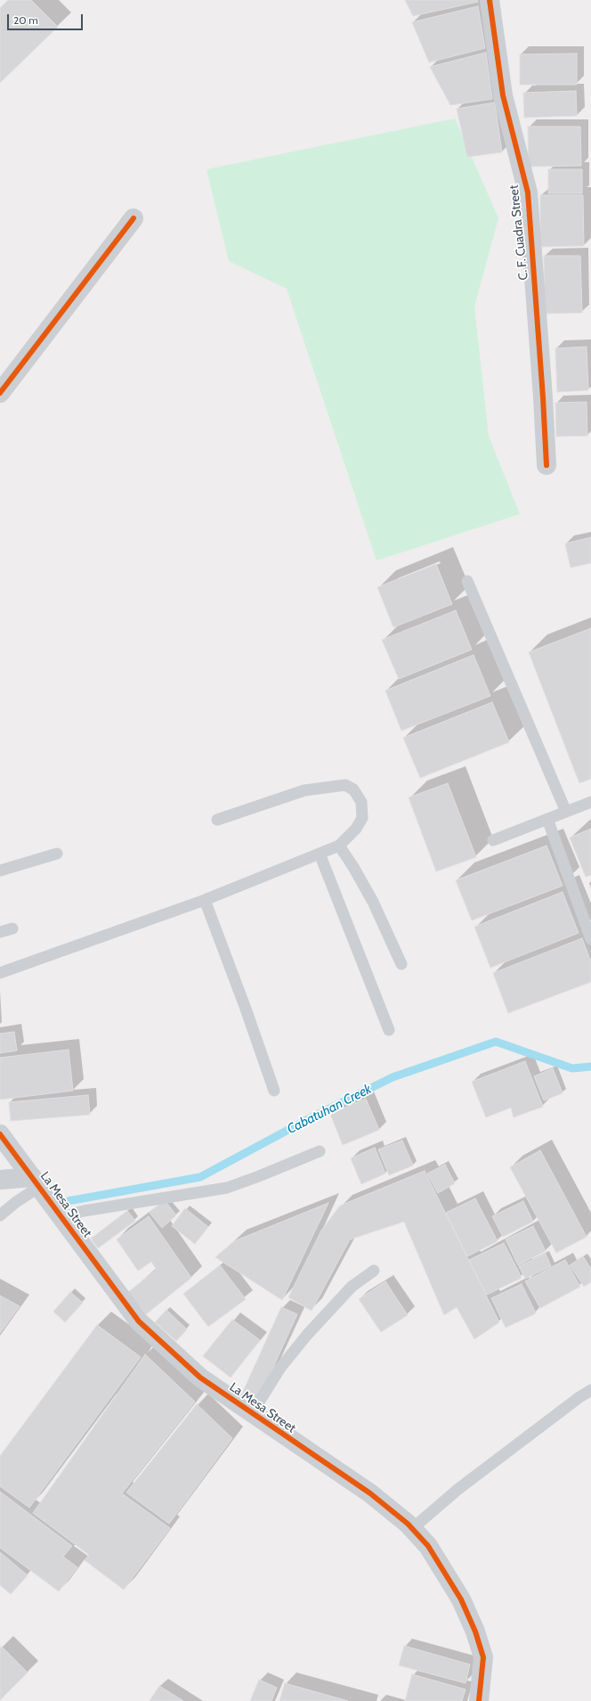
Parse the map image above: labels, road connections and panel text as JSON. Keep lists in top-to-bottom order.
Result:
{
  "streets": {
    "street": ["C. F. Cuadra Street", "La Mesa Street"]
  },
  "water": ["Cabatuhan Creek"],
  "scale_bar": "20 m"
}
